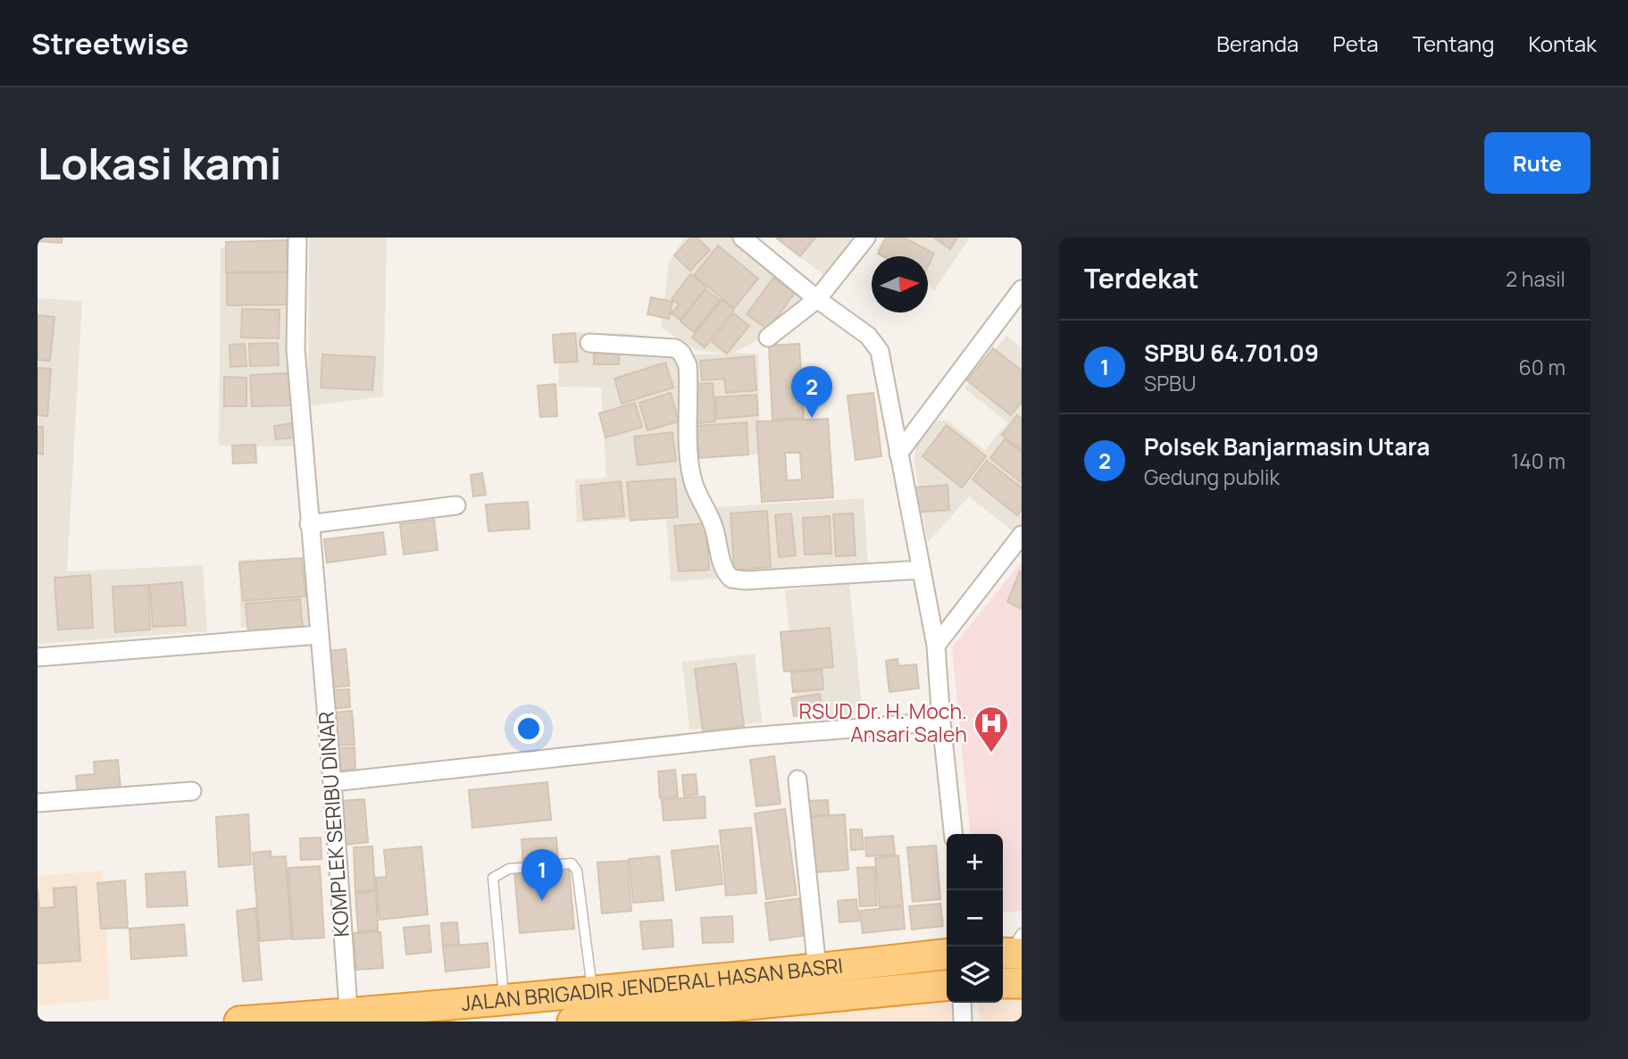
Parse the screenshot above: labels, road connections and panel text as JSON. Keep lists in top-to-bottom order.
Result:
{
  "streets": {
    "highway": ["JALAN BRIGADIR JENDERAL HASAN BASRI"],
    "street": ["KOMPLEK SERIBU DINAR"]
  },
  "crossings": [
    ["KOMPLEK SERIBU DINAR", "JALAN BRIGADIR JENDERAL HASAN BASRI"]
  ],
  "places": {
    "hospital": ["RSUD Dr. H. Moch. Ansari Saleh"]
  },
  "north": "right",
  "page": {
    "header": "Streetwise",
    "nav": [
      "Beranda",
      "Peta",
      "Tentang",
      "Kontak"
    ],
    "buttons": "Rute",
    "title": "Lokasi kami",
    "heading": ["Terdekat", "2 hasil"],
    "list": [
      {
        "mark": "1",
        "name": "SPBU 64.701.09",
        "note": "SPBU",
        "value": "60 m"
      },
      {
        "mark": "2",
        "name": "Polsek Banjarmasin Utara",
        "note": "Gedung publik",
        "value": "140 m"
      }
    ],
    "pins": ["2", "1"],
    "map_buttons": ["+", "−"]
  }
}
